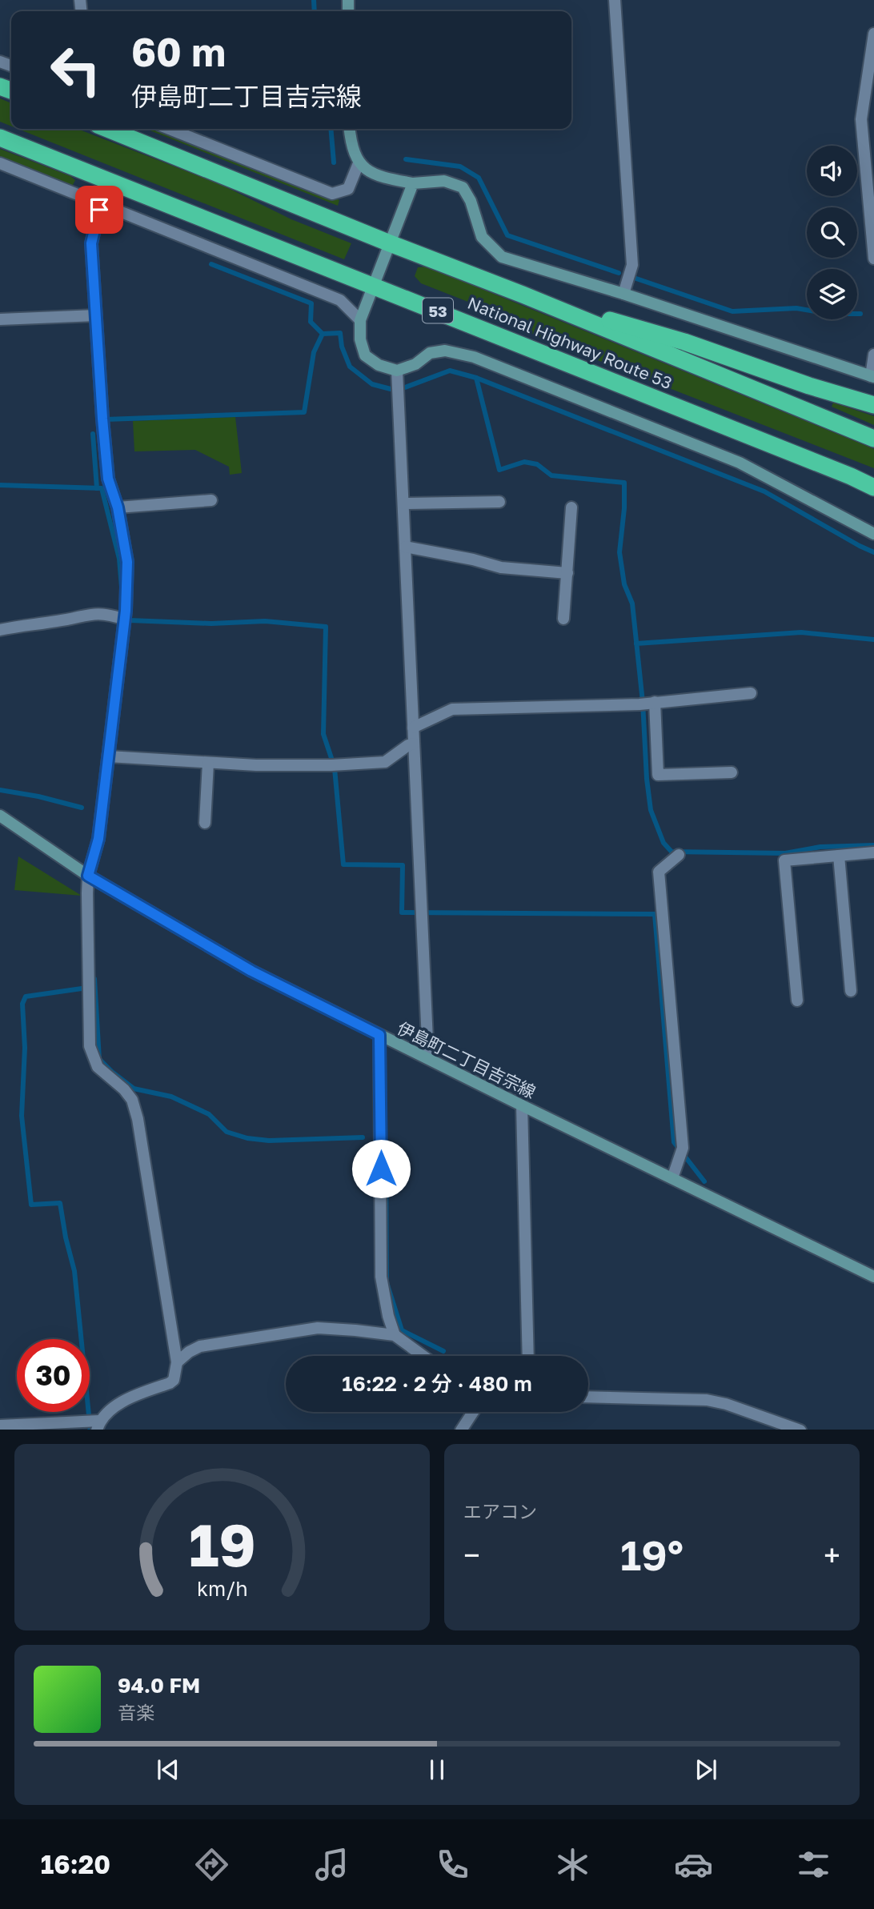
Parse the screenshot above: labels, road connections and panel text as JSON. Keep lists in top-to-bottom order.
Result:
{
  "streets": {
    "highway": ["53", "National Highway Route 53"],
    "street": ["伊島町二丁目吉宗線"]
  },
  "page": {
    "turn": ["60 m", "伊島町二丁目吉宗線"],
    "limit": "30",
    "trip": "16:22 · 2 分 · 480 m",
    "tile": "エアコン",
    "heat": ["−", "19°", "+"],
    "song": ["94.0 FM", "音楽"],
    "tabs": "16:20",
    "gauge": ["19", "km/h"]
  }
}
